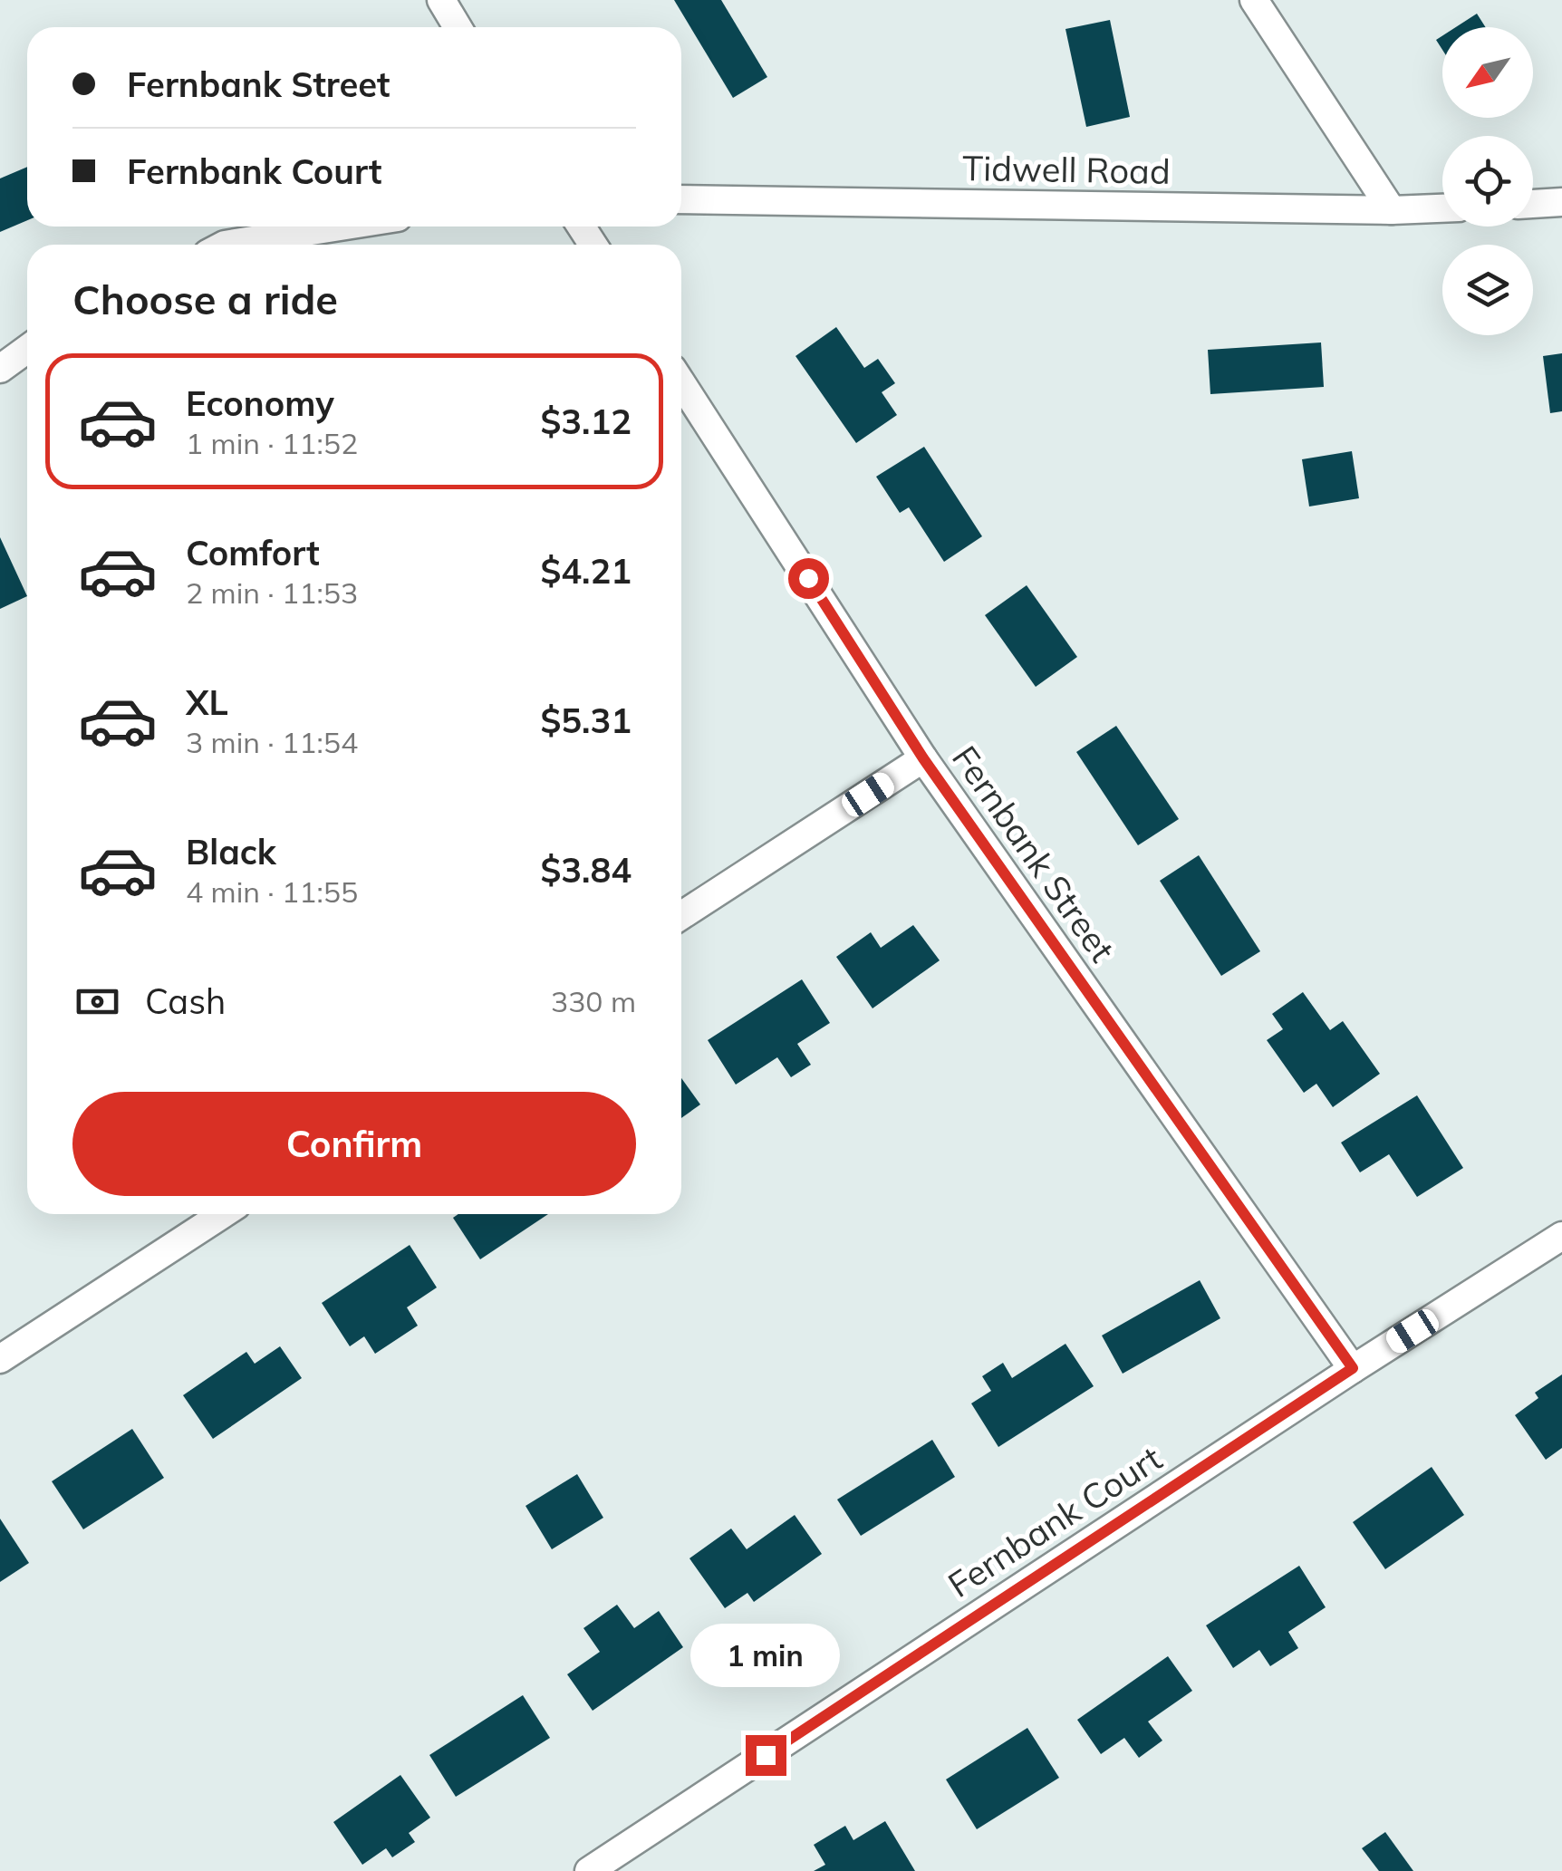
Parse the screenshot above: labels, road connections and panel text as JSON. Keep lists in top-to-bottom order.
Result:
{
  "streets": {
    "street": ["Tidwell Road", "Fernbank Street", "Fernbank Court"]
  },
  "crossings": [
    ["Fernbank Street", "Fernbank Court"]
  ],
  "north": "bottom left",
  "page": {
    "banner": ["Fernbank Street", "Fernbank Court"],
    "heading": "Choose a ride",
    "list": [
      {
        "name": "Economy",
        "note": "1 min · 11:52",
        "value": "$3.12"
      },
      {
        "name": "Comfort",
        "note": "2 min · 11:53",
        "value": "$4.21"
      },
      {
        "name": "XL",
        "note": "3 min · 11:54",
        "value": "$5.31"
      },
      {
        "name": "Black",
        "note": "4 min · 11:55",
        "value": "$3.84"
      }
    ],
    "pay": ["Cash", "330 m"],
    "buttons": "Confirm",
    "bubble": "1 min"
  }
}
